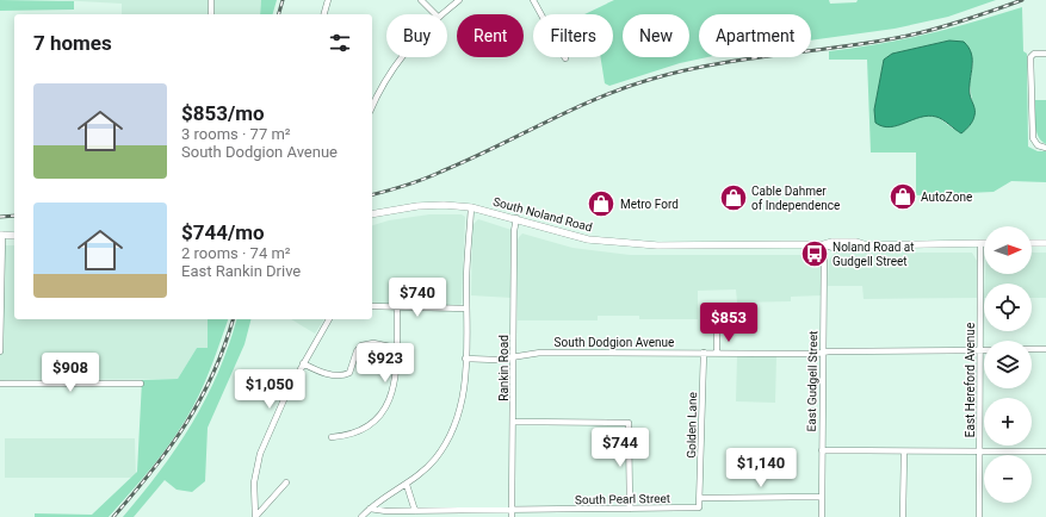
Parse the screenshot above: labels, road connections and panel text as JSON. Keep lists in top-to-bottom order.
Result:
{
  "streets": {
    "main road": ["South Noland Road"],
    "street": [
      "South Dodgion Avenue",
      "Rankin Road",
      "East Hereford Avenue",
      "East Gudgell Street",
      "Golden Lane",
      "South Pearl Street"
    ]
  },
  "crossings": [
    ["South Noland Road", "Rankin Road"],
    ["South Noland Road", "East Hereford Avenue"],
    ["South Noland Road", "East Gudgell Street"],
    ["South Dodgion Avenue", "Rankin Road"],
    ["South Dodgion Avenue", "East Hereford Avenue"],
    ["South Dodgion Avenue", "East Gudgell Street"],
    ["South Dodgion Avenue", "Golden Lane"],
    ["Rankin Road", "South Pearl Street"],
    ["Golden Lane", "South Pearl Street"]
  ],
  "places": {
    "shop": ["AutoZone", "Cable Dahmer of Independence", "Metro Ford"],
    "bus stop": ["Noland Road at Gudgell Street"]
  },
  "north": "right",
  "page": {
    "chip": [
      "Buy",
      "Rent",
      "Filters",
      "New",
      "Apartment"
    ],
    "heading": "7 homes",
    "list": [
      {
        "name": "$853/mo",
        "note": "3 rooms · 77 m² · South Dodgion Avenue"
      },
      {
        "name": "$744/mo",
        "note": "2 rooms · 74 m² · East Rankin Drive"
      }
    ],
    "map_buttons": ["+", "−"],
    "price": [
      "$740",
      "$853",
      "$923",
      "$908",
      "$1,050",
      "$744",
      "$1,140"
    ]
  }
}
